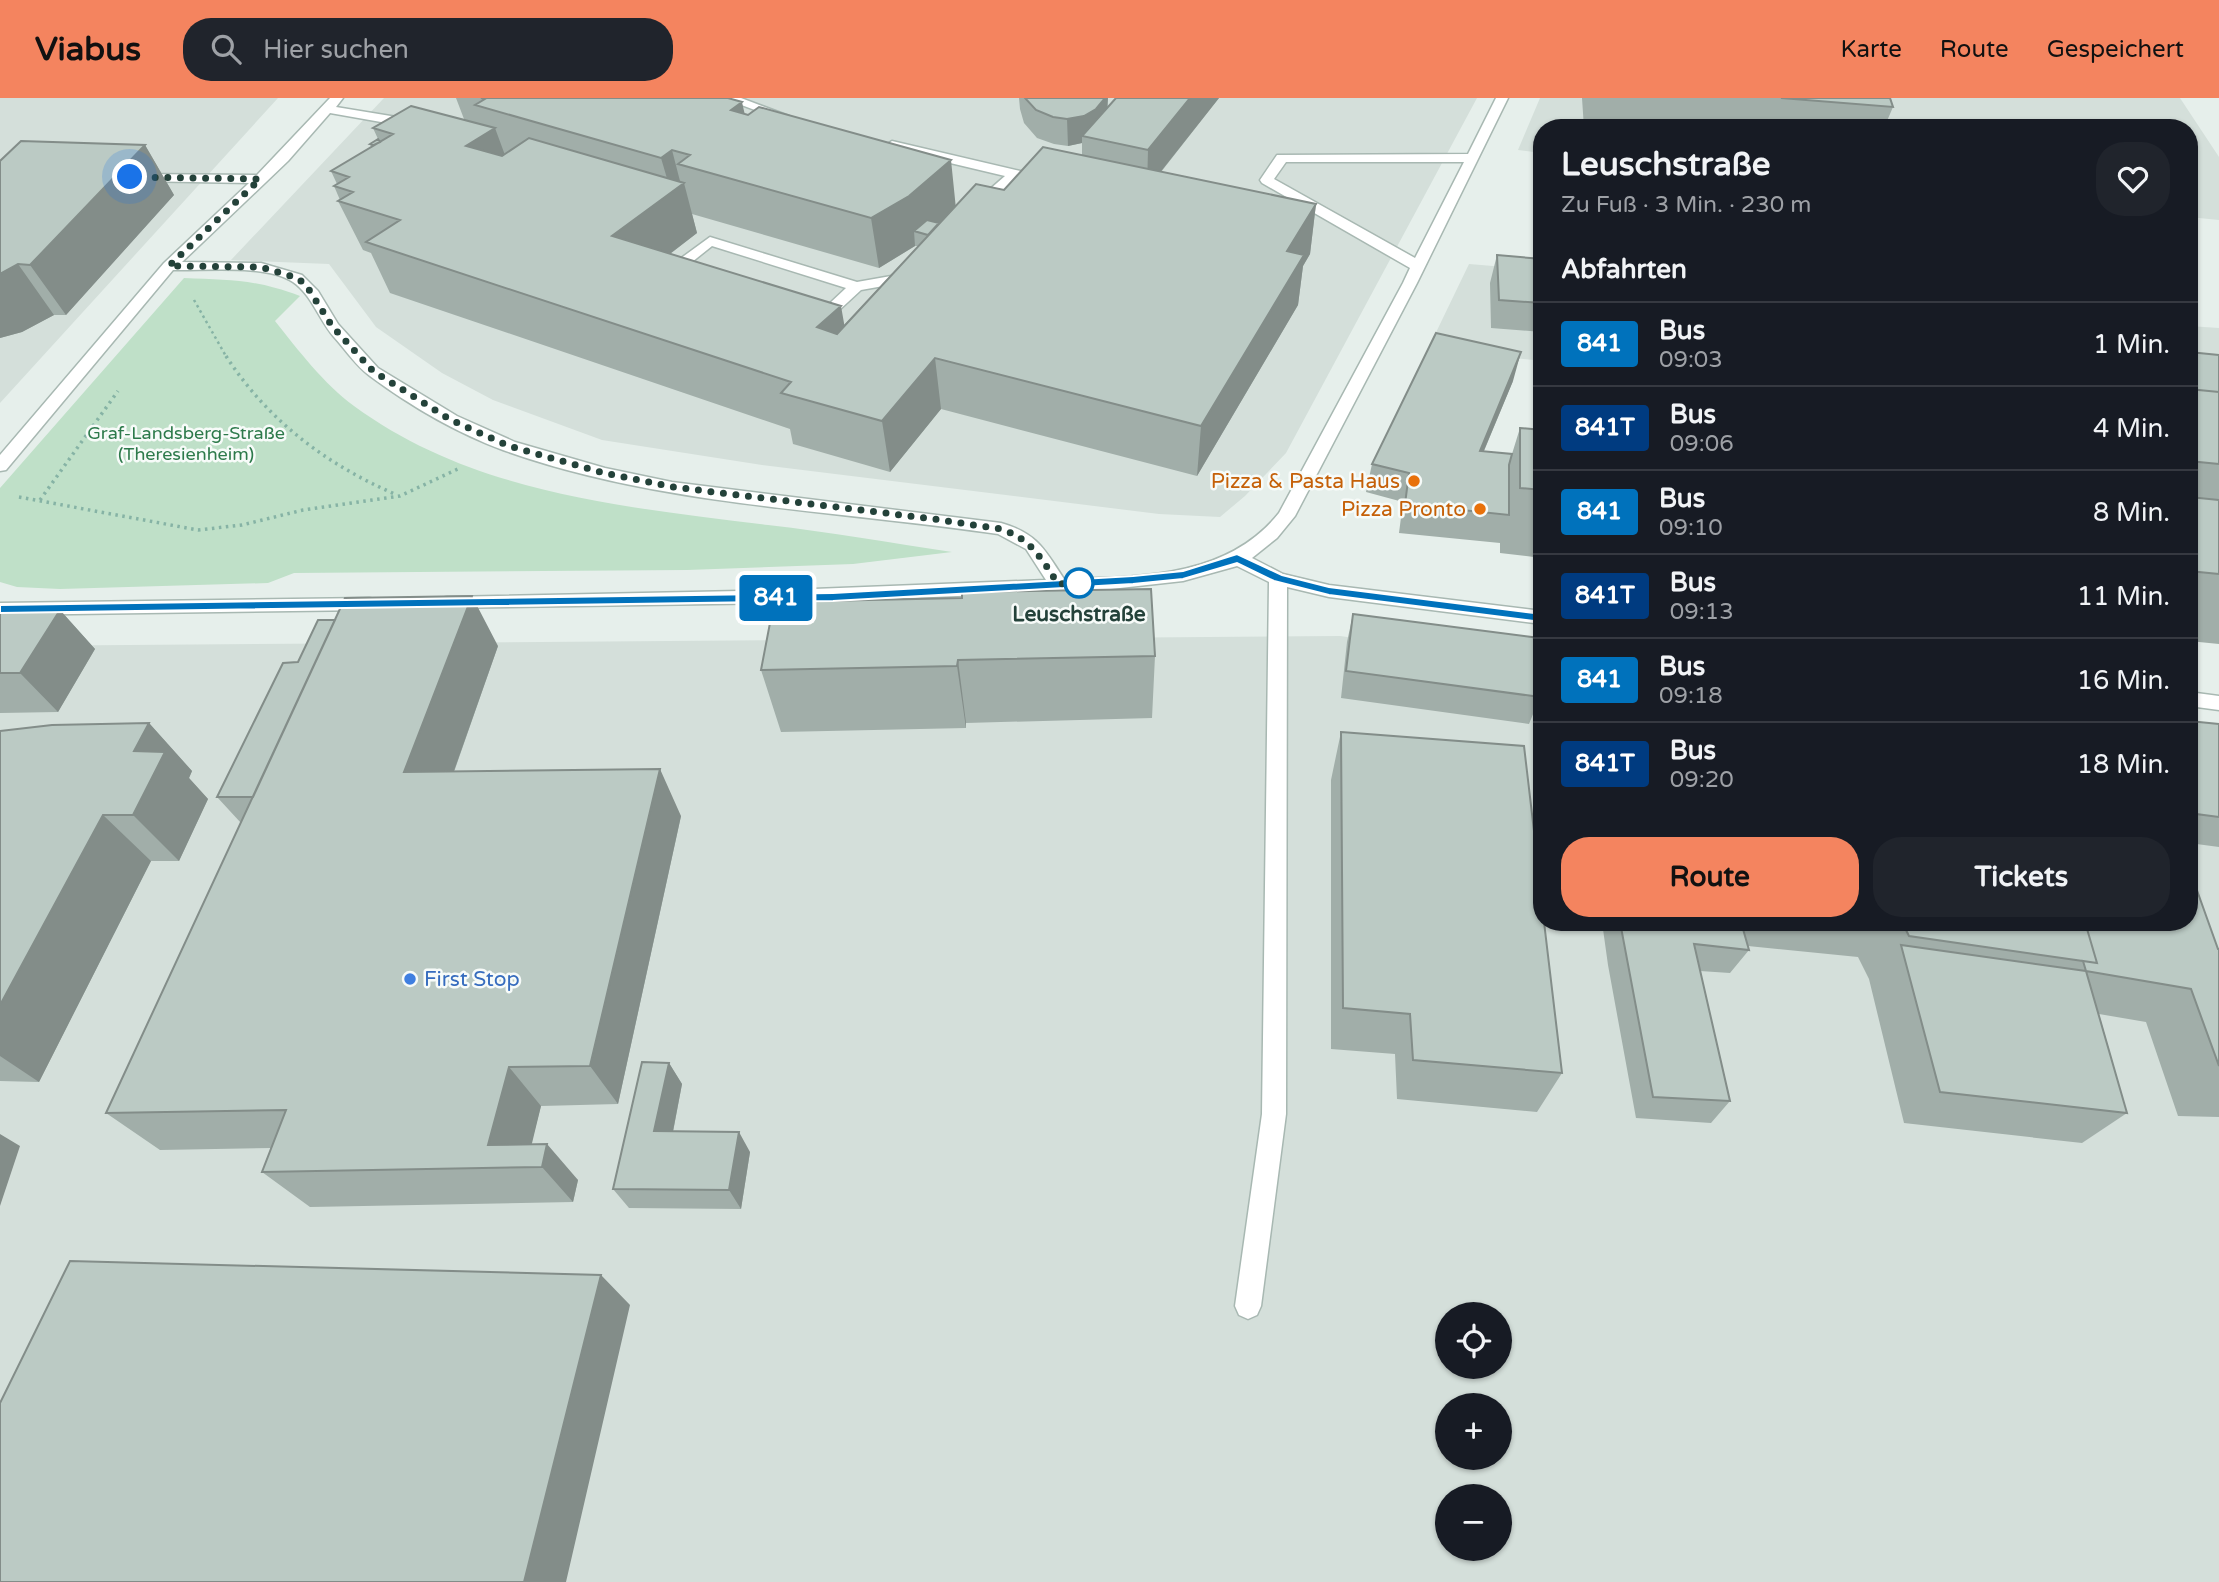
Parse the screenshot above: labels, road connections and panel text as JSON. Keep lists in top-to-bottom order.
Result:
{
  "parks": ["Graf-Landsberg-Straße (Theresienheim)"],
  "places": [
    "Pizza & Pasta Haus",
    "Pizza Pronto",
    "Leuschstraße",
    "First Stop"
  ],
  "lines": ["bus line 841"],
  "page": {
    "header": "Viabus",
    "search": "Hier suchen",
    "nav": ["Karte", "Route", "Gespeichert"],
    "on_map": "841",
    "heading": [
      ["Leuschstraße", "Zu Fuß · 3 Min. · 230 m"],
      "Abfahrten"
    ],
    "list": [
      {
        "mark": "841",
        "name": "Bus",
        "note": "09:03",
        "value": "1 Min."
      },
      {
        "mark": "841T",
        "name": "Bus",
        "note": "09:06",
        "value": "4 Min."
      },
      {
        "mark": "841",
        "name": "Bus",
        "note": "09:10",
        "value": "8 Min."
      },
      {
        "mark": "841T",
        "name": "Bus",
        "note": "09:13",
        "value": "11 Min."
      },
      {
        "mark": "841",
        "name": "Bus",
        "note": "09:18",
        "value": "16 Min."
      },
      {
        "mark": "841T",
        "name": "Bus",
        "note": "09:20",
        "value": "18 Min."
      }
    ],
    "buttons": ["Route", "Tickets"],
    "map_buttons": ["+", "−"]
  }
}
